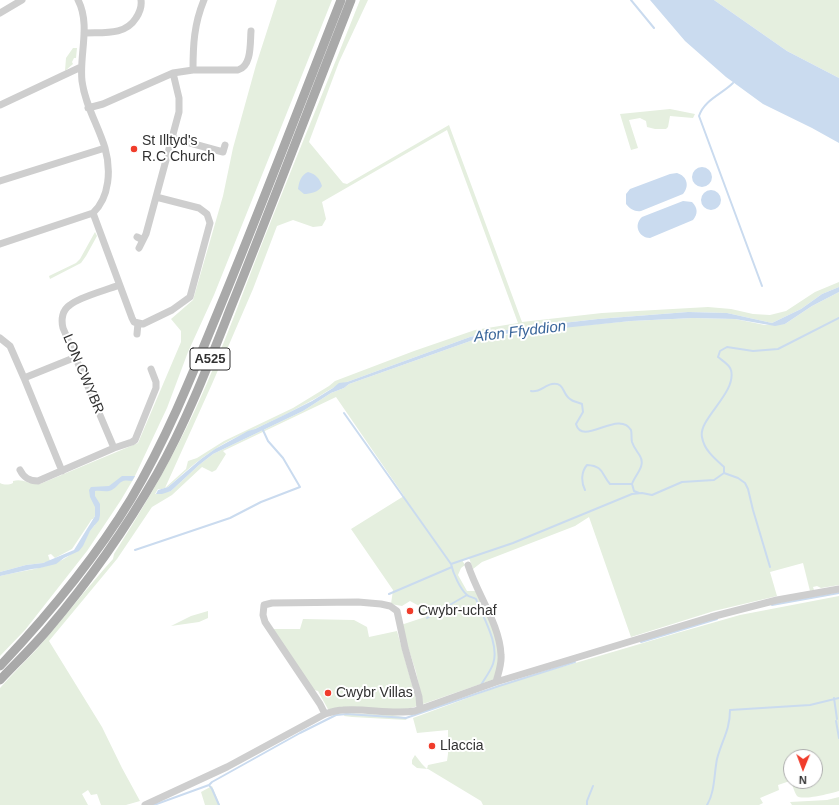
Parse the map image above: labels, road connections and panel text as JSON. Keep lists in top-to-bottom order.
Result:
{
  "streets": {
    "main road": ["A525"],
    "street": ["LON CWYBR"]
  },
  "water": ["Afon Ffyddion"],
  "places": [
    "St Illtyd's R.C Church",
    "Cwybr-uchaf",
    "Cwybr Villas",
    "Llaccia"
  ],
  "north": "bottom"
}
